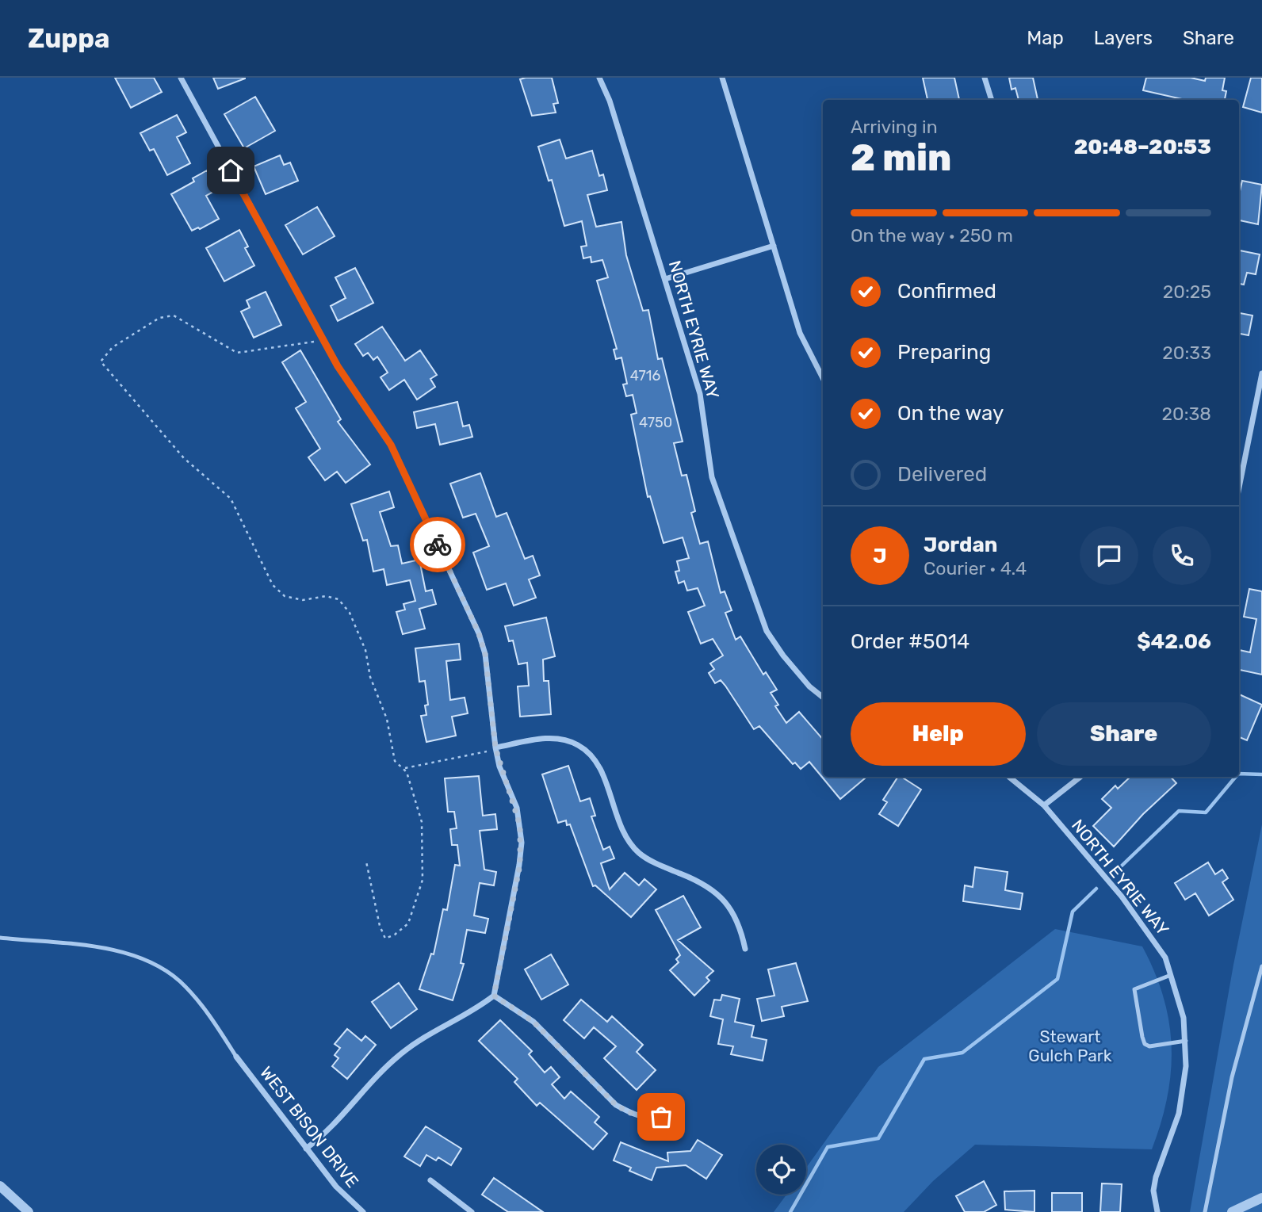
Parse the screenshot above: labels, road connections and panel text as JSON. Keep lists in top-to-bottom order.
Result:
{
  "streets": {
    "street": ["NORTH EYRIE WAY", "WEST BISON DRIVE"]
  },
  "parks": ["Stewart Gulch Park"],
  "house_numbers": ["4716", "4750"],
  "page": {
    "header": "Zuppa",
    "nav": ["Map", "Layers", "Share"],
    "heading": ["2 min", "Arriving in", "20:48–20:53"],
    "panel": [
      "Jordan",
      "Courier · 4.4",
      "Order #5014",
      "$42.06"
    ],
    "bar": "On the way · 250 m",
    "list": [
      ["Confirmed", "20:25"],
      ["Preparing", "20:33"],
      ["On the way", "20:38"],
      "Delivered"
    ],
    "round": "J",
    "buttons": ["Help", "Share"]
  }
}
